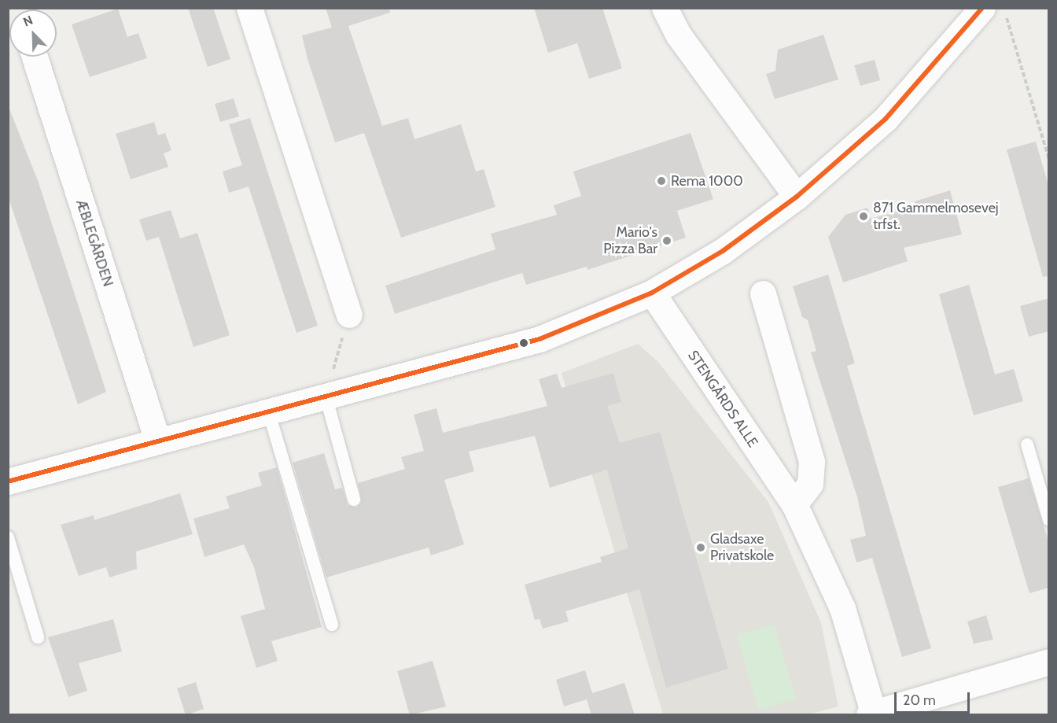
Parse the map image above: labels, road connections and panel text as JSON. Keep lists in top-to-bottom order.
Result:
{
  "streets": {
    "street": ["ÆBLEGÅRDEN", "STENGÅRDS ALLE"]
  },
  "places": [
    "Rema 1000",
    "871 Gammelmosevej trfst.",
    "Mario's Pizza Bar",
    "Gladsaxe Privatskole"
  ],
  "scale_bar": "20 m",
  "north": "top left"
}
